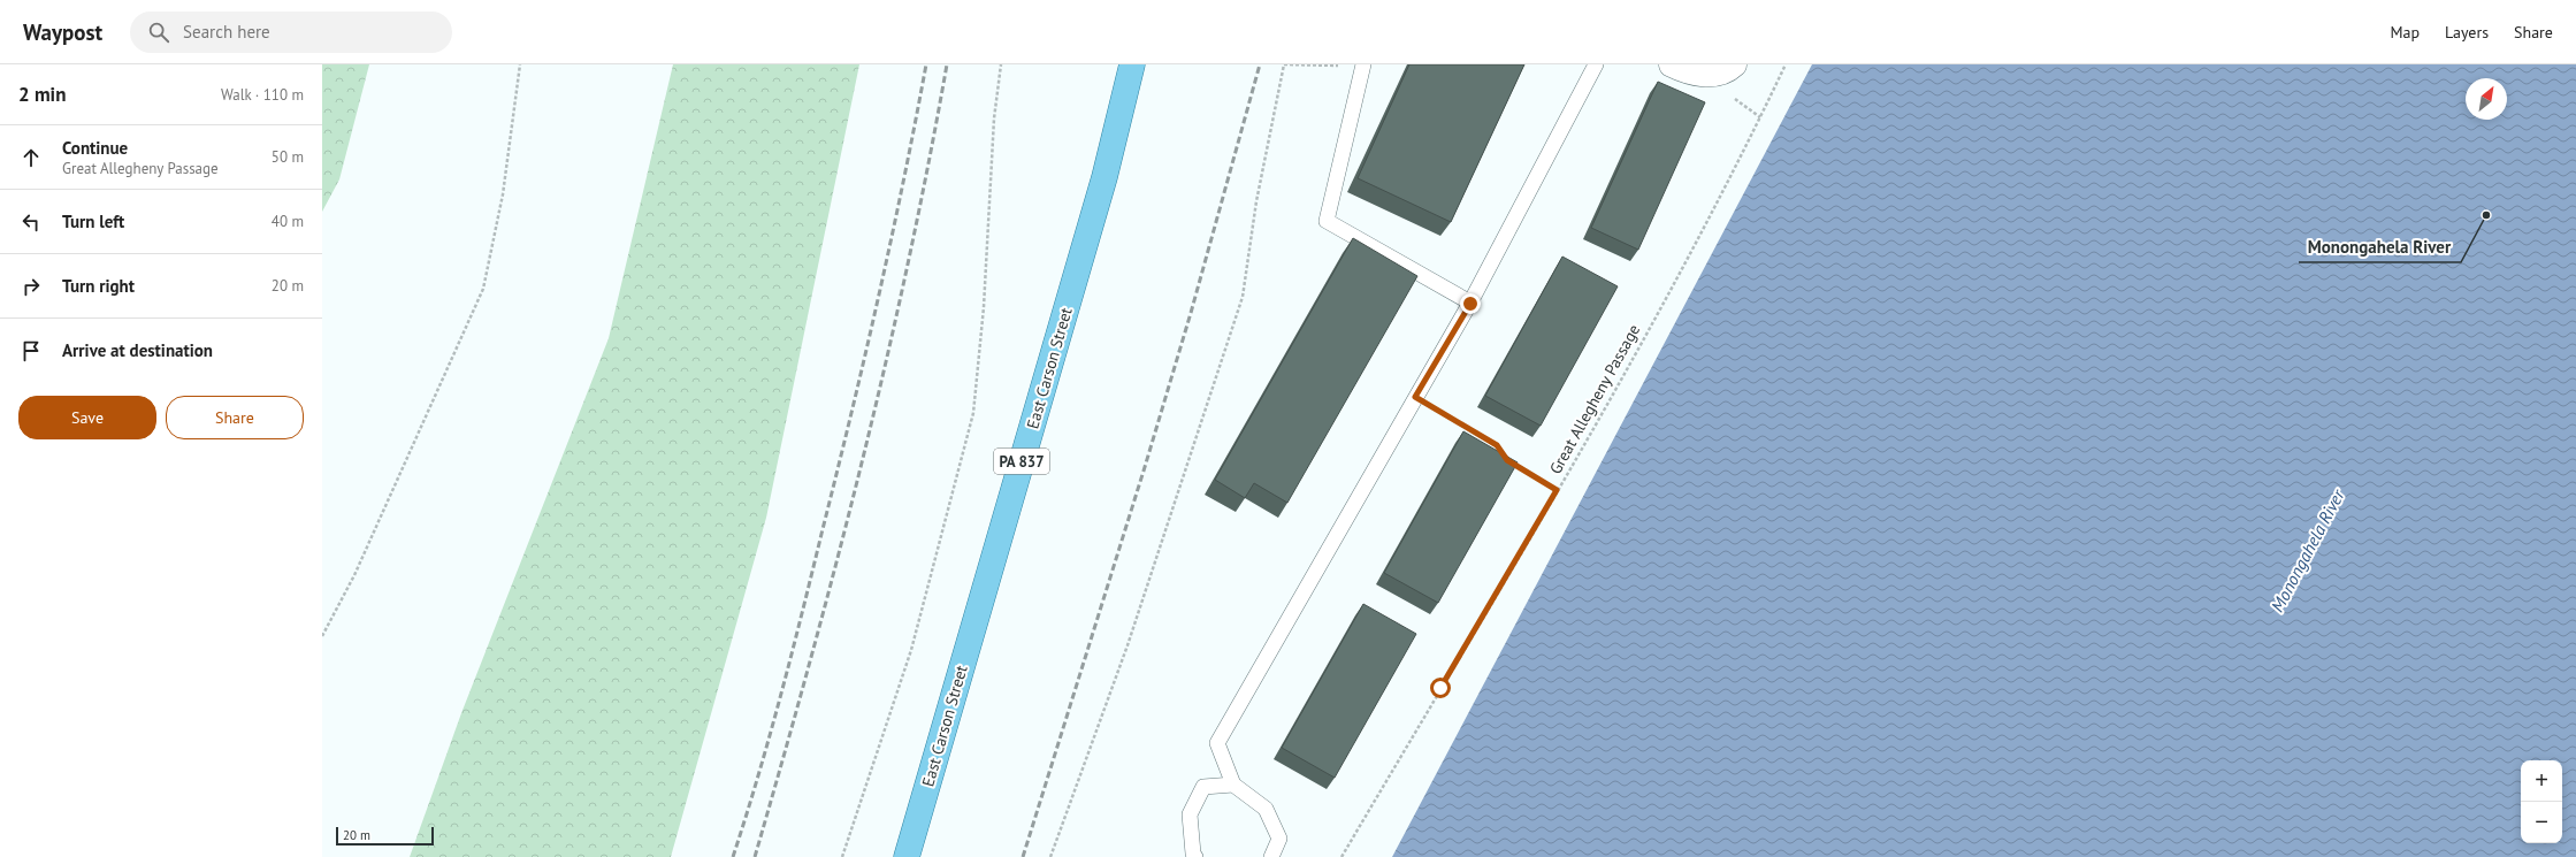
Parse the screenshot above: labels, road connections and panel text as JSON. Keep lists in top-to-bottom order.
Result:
{
  "streets": {
    "main road": ["East Carson Street", "PA 837"],
    "path": ["Great Allegheny Passage"]
  },
  "water": ["Monongahela River"],
  "places": ["Monongahela River"],
  "scale_bar": "20 m",
  "north": "top right",
  "page": {
    "header": "Waypost",
    "search": "Search here",
    "nav": ["Map", "Layers", "Share"],
    "heading": ["2 min", "Walk · 110 m"],
    "list": [
      ["Continue", "Great Allegheny Passage", "50 m"],
      ["Turn left", "40 m"],
      ["Turn right", "20 m"],
      "Arrive at destination"
    ],
    "buttons": ["Save", "Share"],
    "map_buttons": ["+", "−"],
    "scale": "20 m"
  }
}
